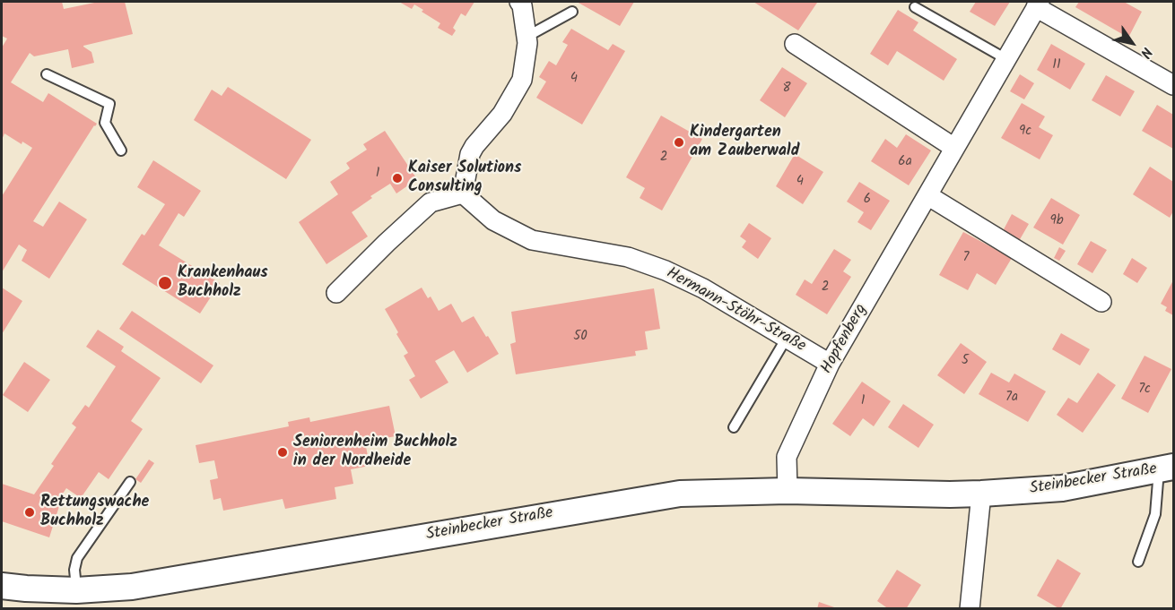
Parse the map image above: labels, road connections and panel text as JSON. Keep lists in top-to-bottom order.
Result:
{
  "streets": {
    "street": ["Hermann-Stöhr-Straße", "Hopfenberg", "Steinbecker Straße"]
  },
  "crossings": [
    ["Hermann-Stöhr-Straße", "Hopfenberg"],
    ["Hopfenberg", "Steinbecker Straße"]
  ],
  "places": [
    "Kindergarten am Zauberwald",
    "Kaiser Solutions Consulting",
    "Krankenhaus Buchholz",
    "Seniorenheim Buchholz in der Nordheide",
    "Rettungswache Buchholz"
  ],
  "house_numbers": [
    "11",
    "4",
    "8",
    "9c",
    "2",
    "6a",
    "1",
    "4",
    "6",
    "9b",
    "7",
    "2",
    "50",
    "5",
    "7c",
    "7a",
    "1"
  ],
  "north": "bottom right"
}
